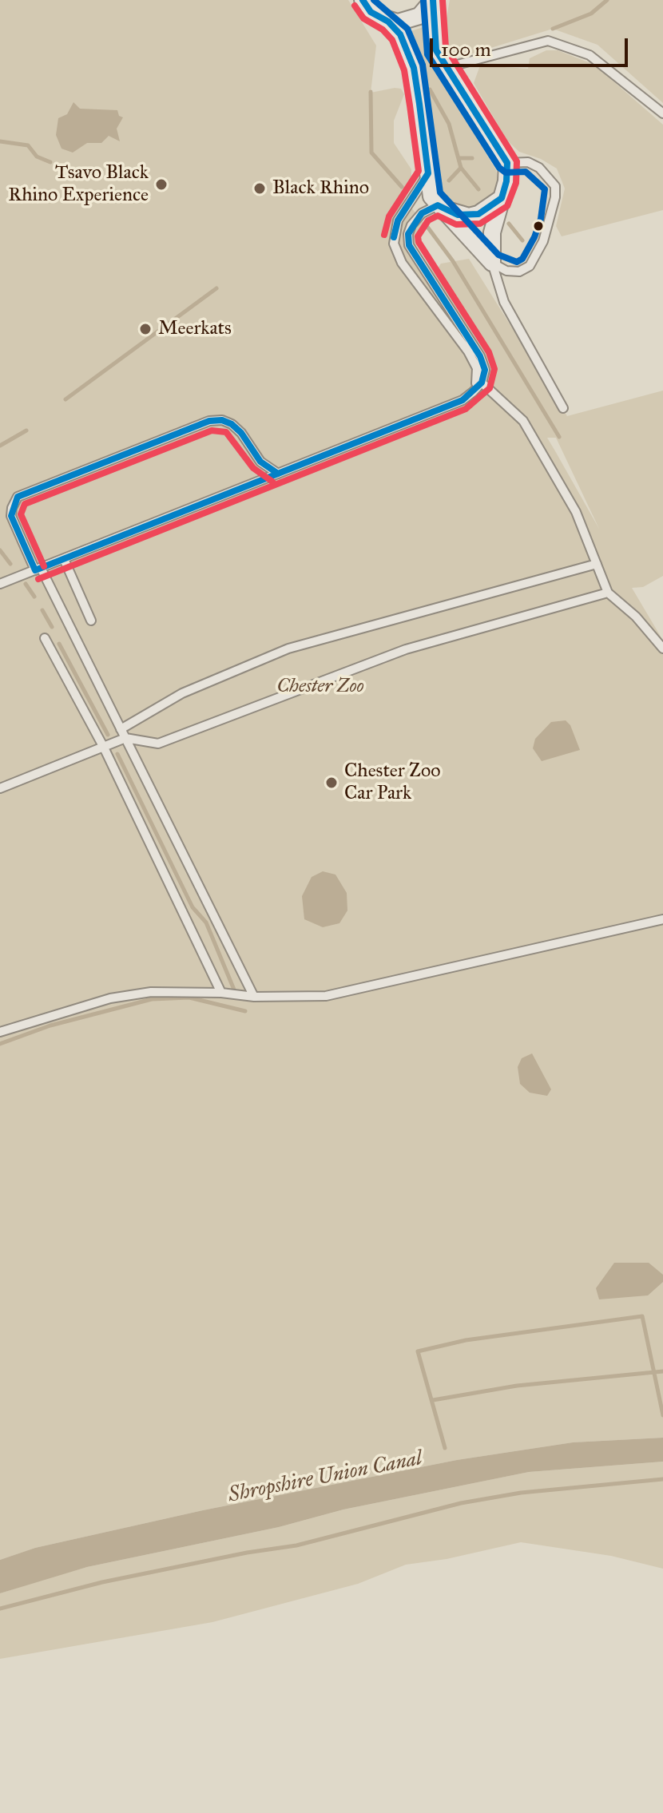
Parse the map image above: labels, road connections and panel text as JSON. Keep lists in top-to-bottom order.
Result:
{
  "water": ["Shropshire Union Canal"],
  "parks": ["Chester Zoo"],
  "places": [
    "Tsavo Black Rhino Experience",
    "Black Rhino",
    "Meerkats",
    "Chester Zoo Car Park"
  ],
  "scale_bar": "100 m"
}
